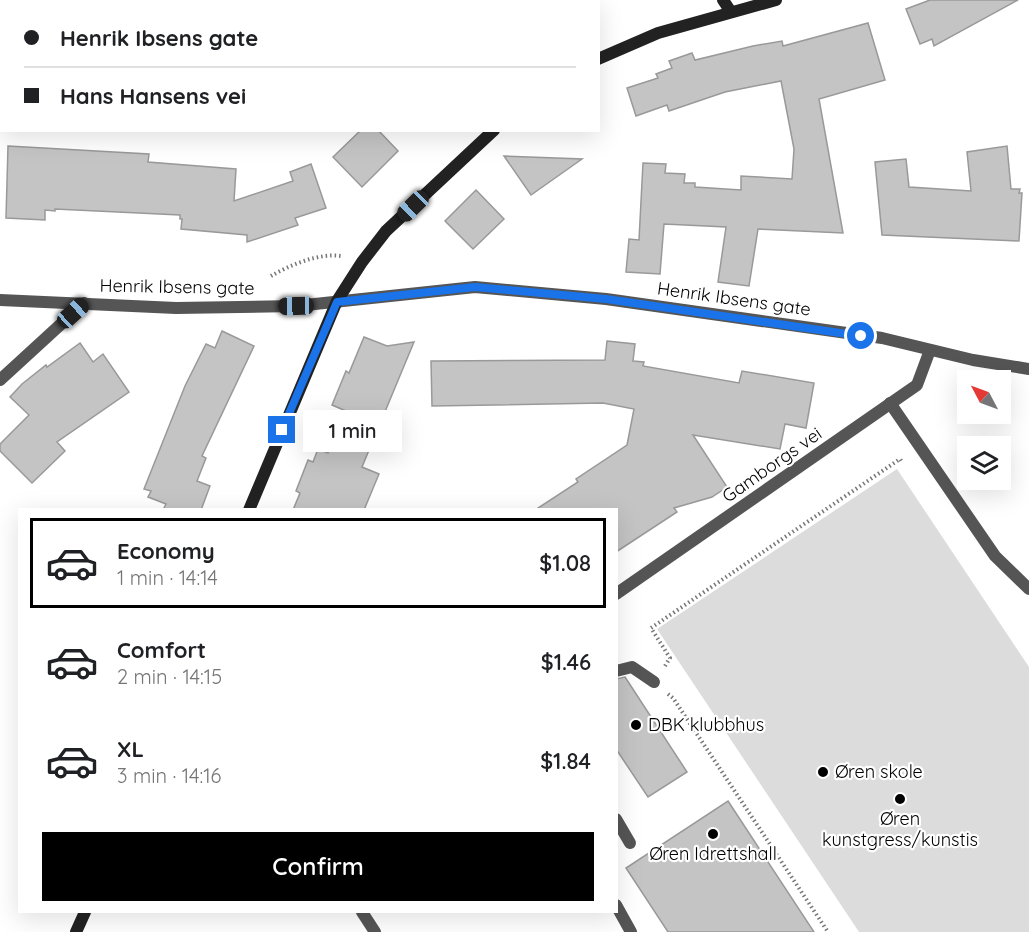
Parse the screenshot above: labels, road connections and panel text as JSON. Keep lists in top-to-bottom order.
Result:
{
  "streets": {
    "street": ["Henrik Ibsens gate", "Gamborgs vei"]
  },
  "crossings": [
    ["Henrik Ibsens gate", "Gamborgs vei"]
  ],
  "places": [
    "DBK klubbhus",
    "Øren skole",
    "Øren kunstgress/kunstis",
    "Øren Idrettshall"
  ],
  "north": "top left",
  "page": {
    "banner": ["Henrik Ibsens gate", "Hans Hansens vei"],
    "bubble": "1 min",
    "list": [
      {
        "name": "Economy",
        "note": "1 min · 14:14",
        "value": "$1.08"
      },
      {
        "name": "Comfort",
        "note": "2 min · 14:15",
        "value": "$1.46"
      },
      {
        "name": "XL",
        "note": "3 min · 14:16",
        "value": "$1.84"
      }
    ],
    "buttons": "Confirm"
  }
}
